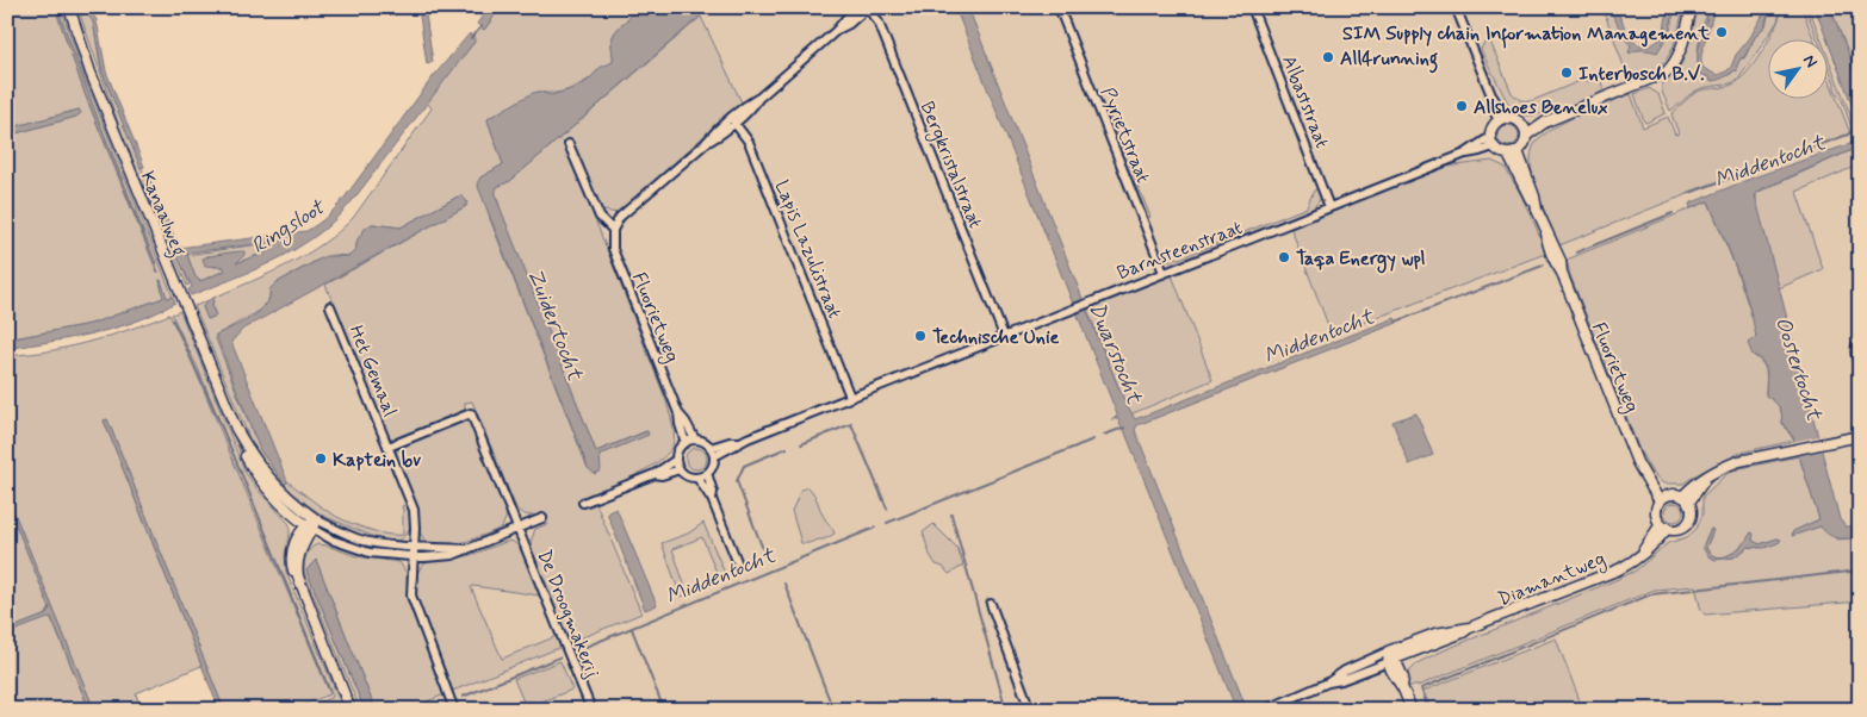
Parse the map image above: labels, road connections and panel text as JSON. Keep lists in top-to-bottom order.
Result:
{
  "streets": {
    "street": [
      "Albaststraat",
      "Pyrietstraat",
      "Bergkristalstraat",
      "Kanaalweg",
      "Lapis Lazulistraat",
      "Barnsteenstraat",
      "Fluorietweg",
      "Het Gemaal",
      "Diamantweg",
      "De Droogmakerij"
    ]
  },
  "crossings": [
    ["Albaststraat", "Barnsteenstraat"],
    ["Pyrietstraat", "Barnsteenstraat"],
    ["Bergkristalstraat", "Barnsteenstraat"],
    ["Lapis Lazulistraat", "Barnsteenstraat"],
    ["Barnsteenstraat", "Fluorietweg"],
    ["Fluorietweg", "Diamantweg"],
    ["Het Gemaal", "De Droogmakerij"]
  ],
  "water": [
    "Middentocht",
    "Ringsloot",
    "Zuidertocht",
    "Dwarstocht",
    "Oostertocht"
  ],
  "places": [
    "SIM Supply chain Information Management",
    "All4running",
    "Interbosch B.V.",
    "Allshoes Benelux",
    "Taqa Energy wpl",
    "Technische Unie",
    "Kaptein bv"
  ],
  "north": "top right"
}
